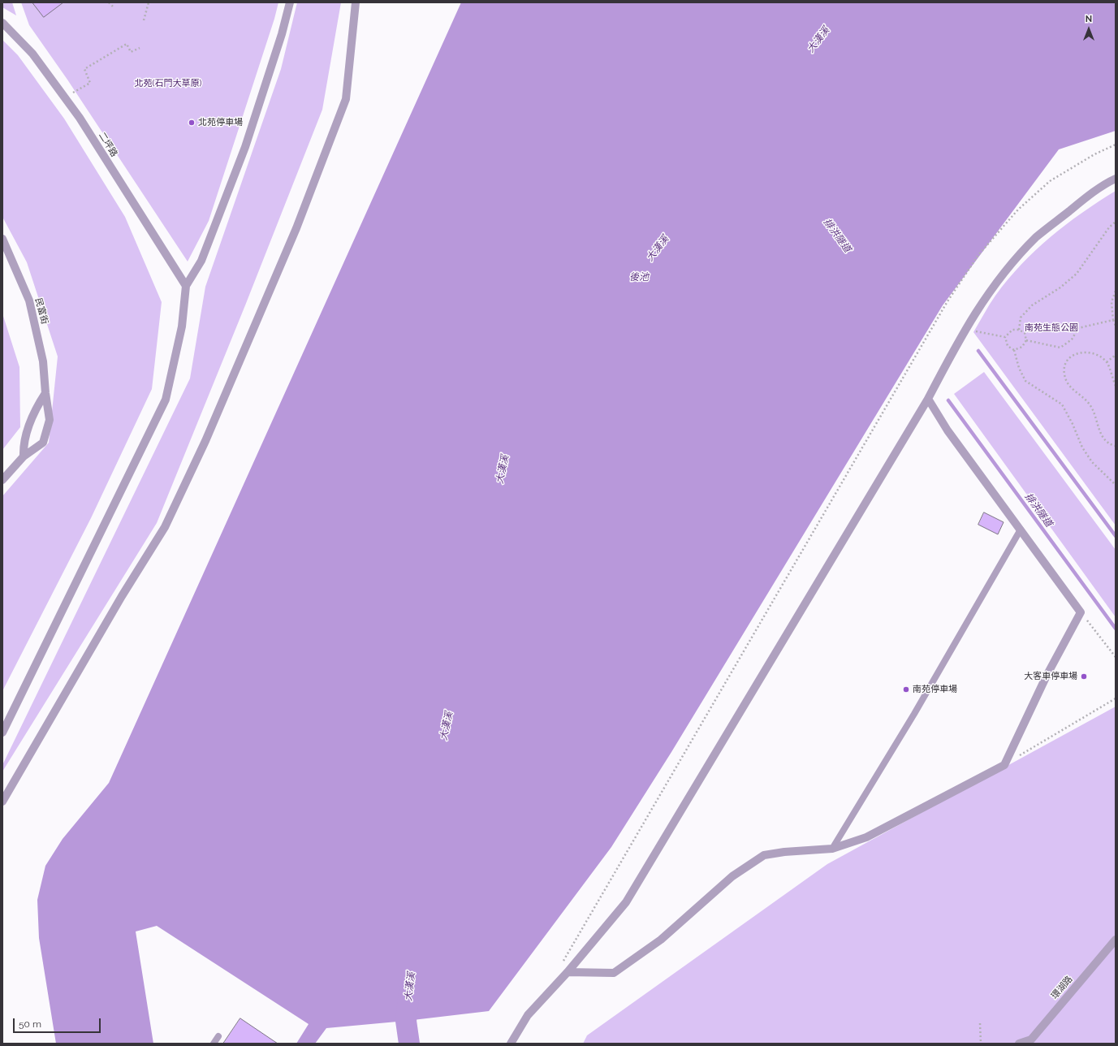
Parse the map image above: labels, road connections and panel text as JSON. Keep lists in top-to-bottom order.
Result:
{
  "streets": {
    "street": ["二坪路", "民富街", "環湖路"]
  },
  "water": ["大漢溪", "排洪隧道", "後池"],
  "parks": ["北苑(石門大草原)", "南苑生態公園"],
  "places": ["北苑停車場", "大客車停車場", "南苑停車場"],
  "scale_bar": "50 m",
  "north": "top"
}
